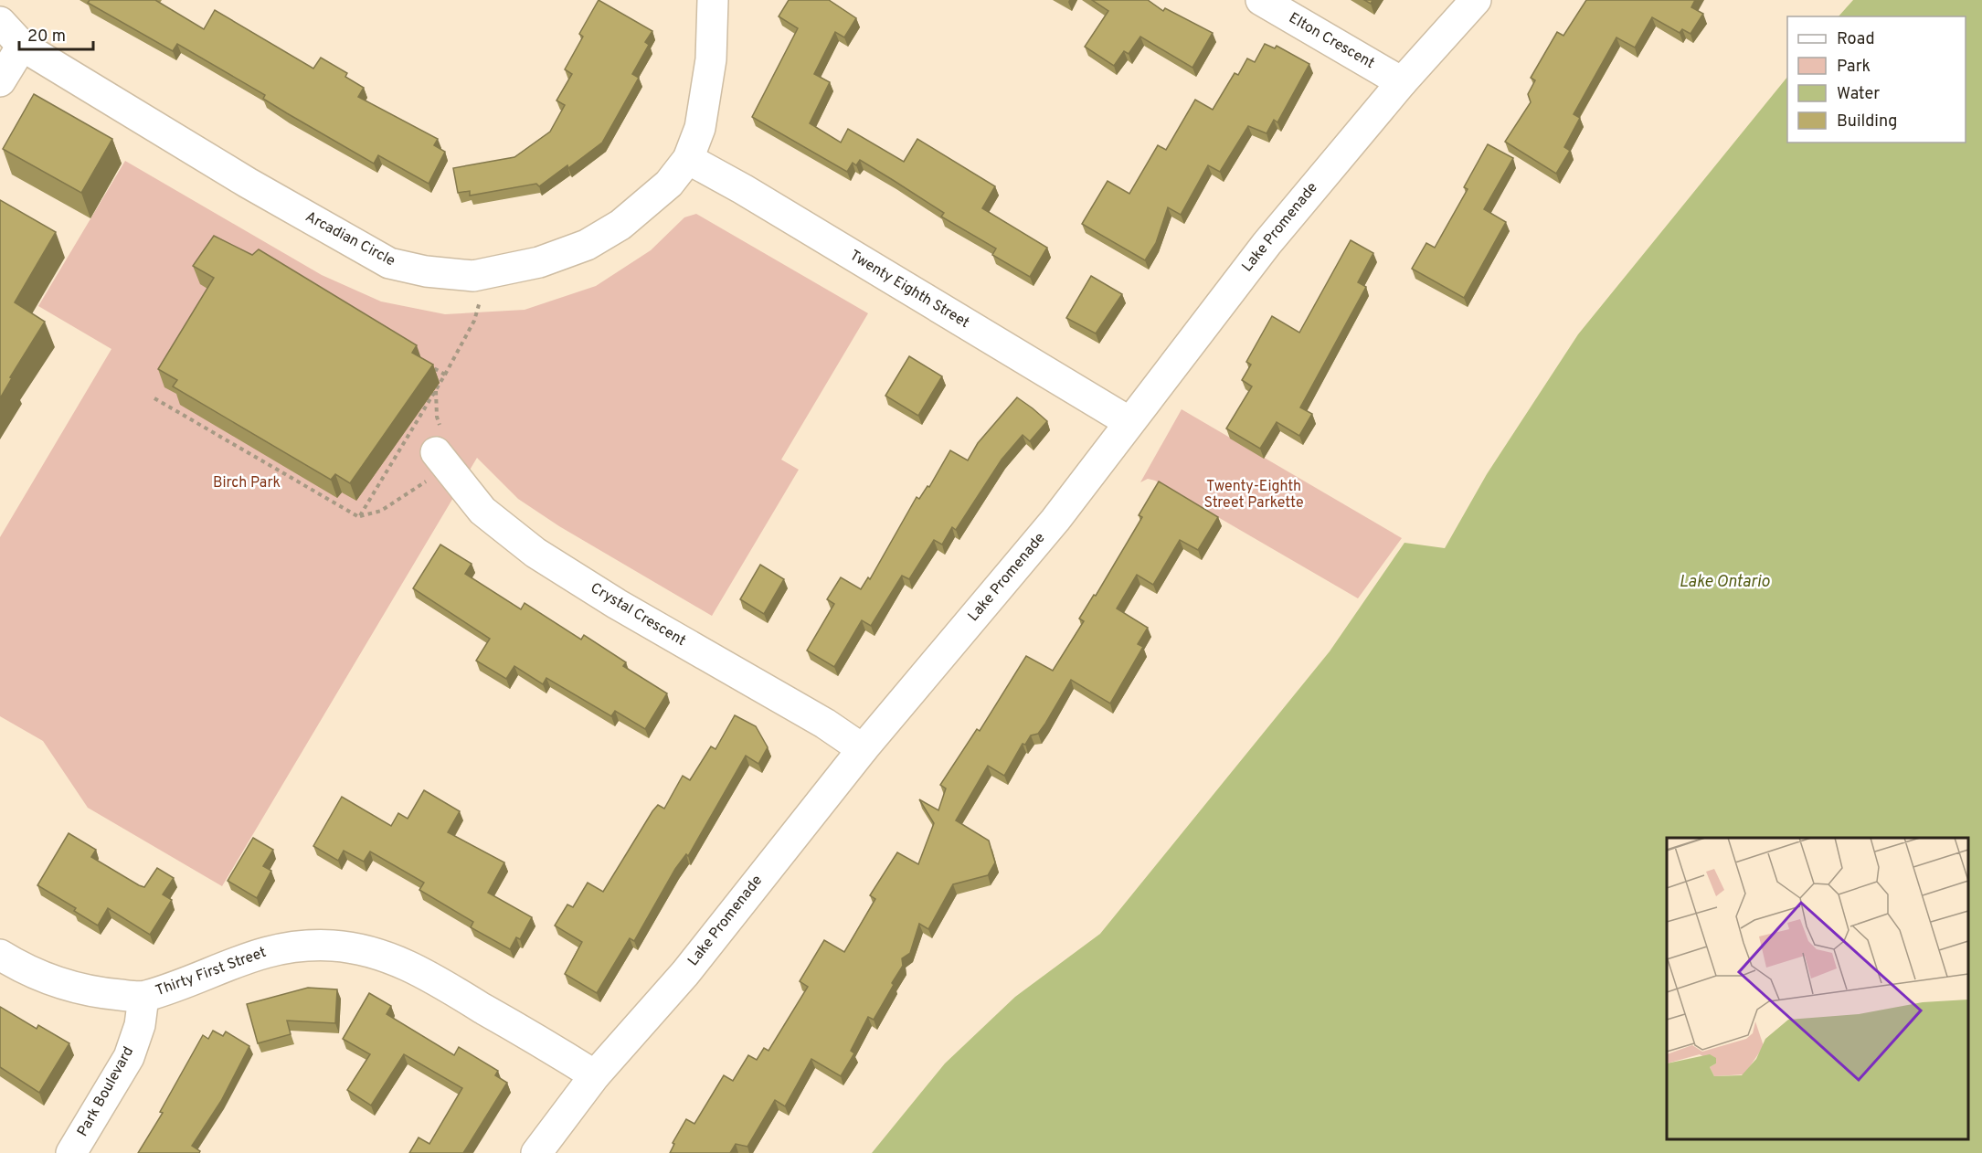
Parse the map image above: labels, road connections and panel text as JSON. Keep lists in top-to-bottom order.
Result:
{
  "streets": {
    "street": [
      "Elton Crescent",
      "Lake Promenade",
      "Arcadian Circle",
      "Twenty Eighth Street",
      "Crystal Crescent",
      "Thirty First Street",
      "Park Boulevard"
    ]
  },
  "crossings": [
    ["Elton Crescent", "Lake Promenade"],
    ["Lake Promenade", "Twenty Eighth Street"],
    ["Lake Promenade", "Crystal Crescent"],
    ["Lake Promenade", "Thirty First Street"],
    ["Arcadian Circle", "Twenty Eighth Street"],
    ["Thirty First Street", "Park Boulevard"]
  ],
  "water": ["Lake Ontario"],
  "parks": ["Birch Park", "Twenty-Eighth Street Parkette"],
  "legend": [
    "Road",
    "Park",
    "Water",
    "Building"
  ],
  "scale_bar": "20 m"
}
